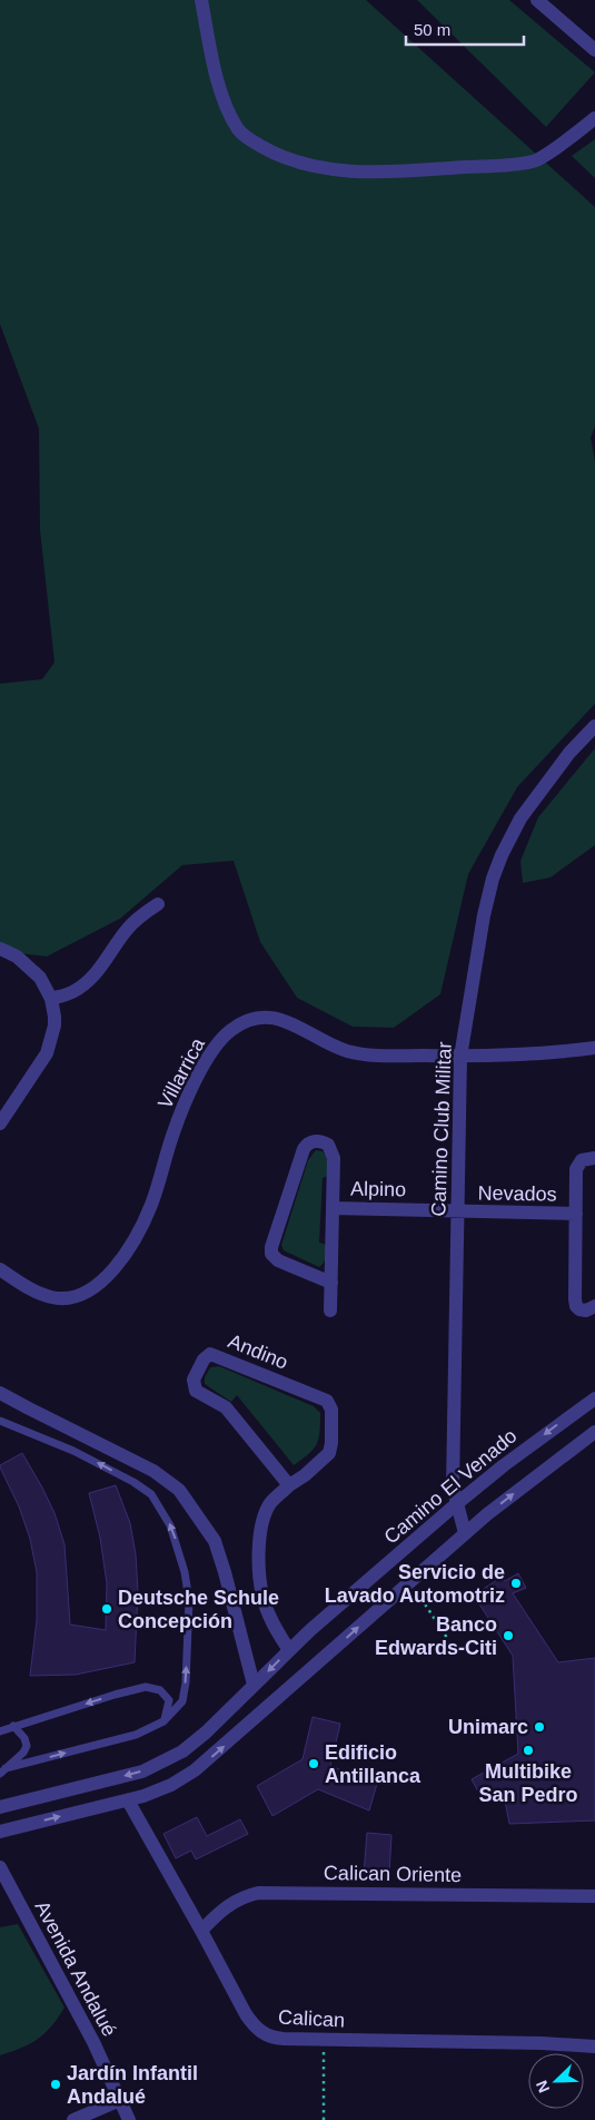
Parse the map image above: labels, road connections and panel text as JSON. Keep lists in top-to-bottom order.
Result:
{
  "streets": {
    "street": [
      "Villarrica",
      "Camino Club Militar",
      "Alpino",
      "Nevados",
      "Andino",
      "Camino El Venado",
      "Calican Oriente",
      "Avenida Andalué",
      "Calican"
    ]
  },
  "crossings": [
    ["Villarrica", "Camino Club Militar"],
    ["Camino Club Militar", "Alpino"],
    ["Camino Club Militar", "Nevados"],
    ["Camino Club Militar", "Camino El Venado"],
    ["Alpino", "Nevados"],
    ["Andino", "Camino El Venado"],
    ["Calican Oriente", "Calican"]
  ],
  "places": [
    "Servicio de Lavado Automotriz",
    "Deutsche Schule Concepción",
    "Banco Edwards-Citi",
    "Unimarc",
    "Multibike San Pedro",
    "Edificio Antillanca",
    "Jardín Infantil Andalué"
  ],
  "scale_bar": "50 m",
  "north": "bottom left"
}
